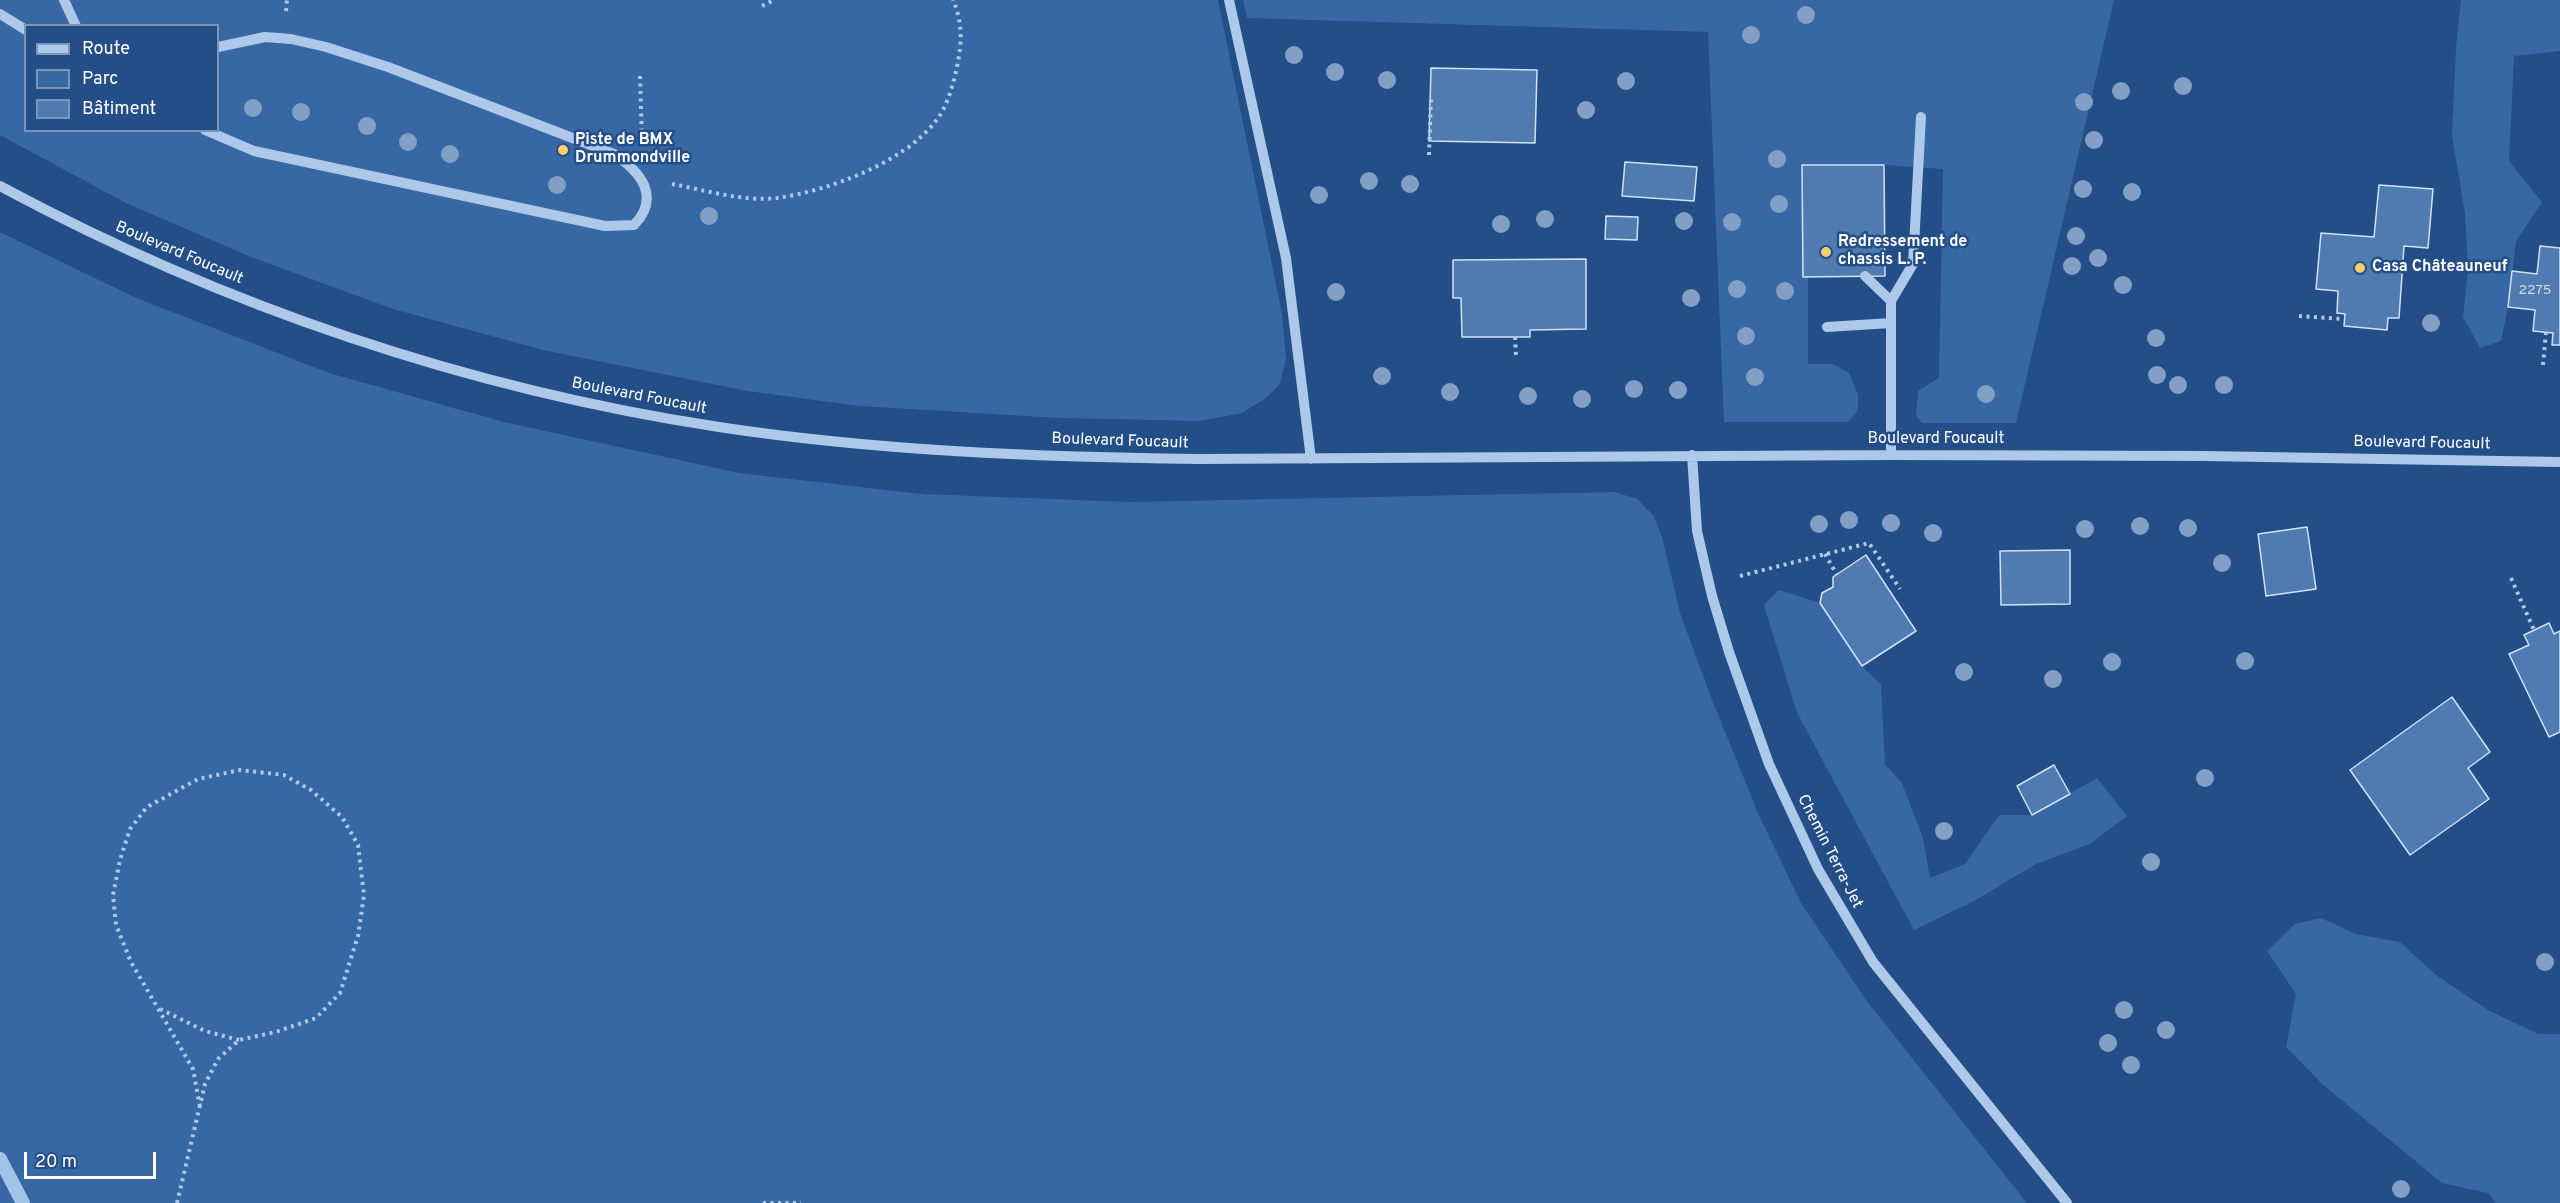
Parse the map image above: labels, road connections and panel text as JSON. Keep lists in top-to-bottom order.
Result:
{
  "streets": {
    "street": ["Boulevard Foucault", "Chemin Terra-Jet"]
  },
  "crossings": [
    ["Boulevard Foucault", "Chemin Terra-Jet"]
  ],
  "places": ["Piste de BMX Drummondville", "Redressement de chassis L. P.", "Casa Châteauneuf"],
  "house_numbers": ["2275"],
  "legend": ["Route", "Parc", "Bâtiment"],
  "scale_bar": "20 m"
}
